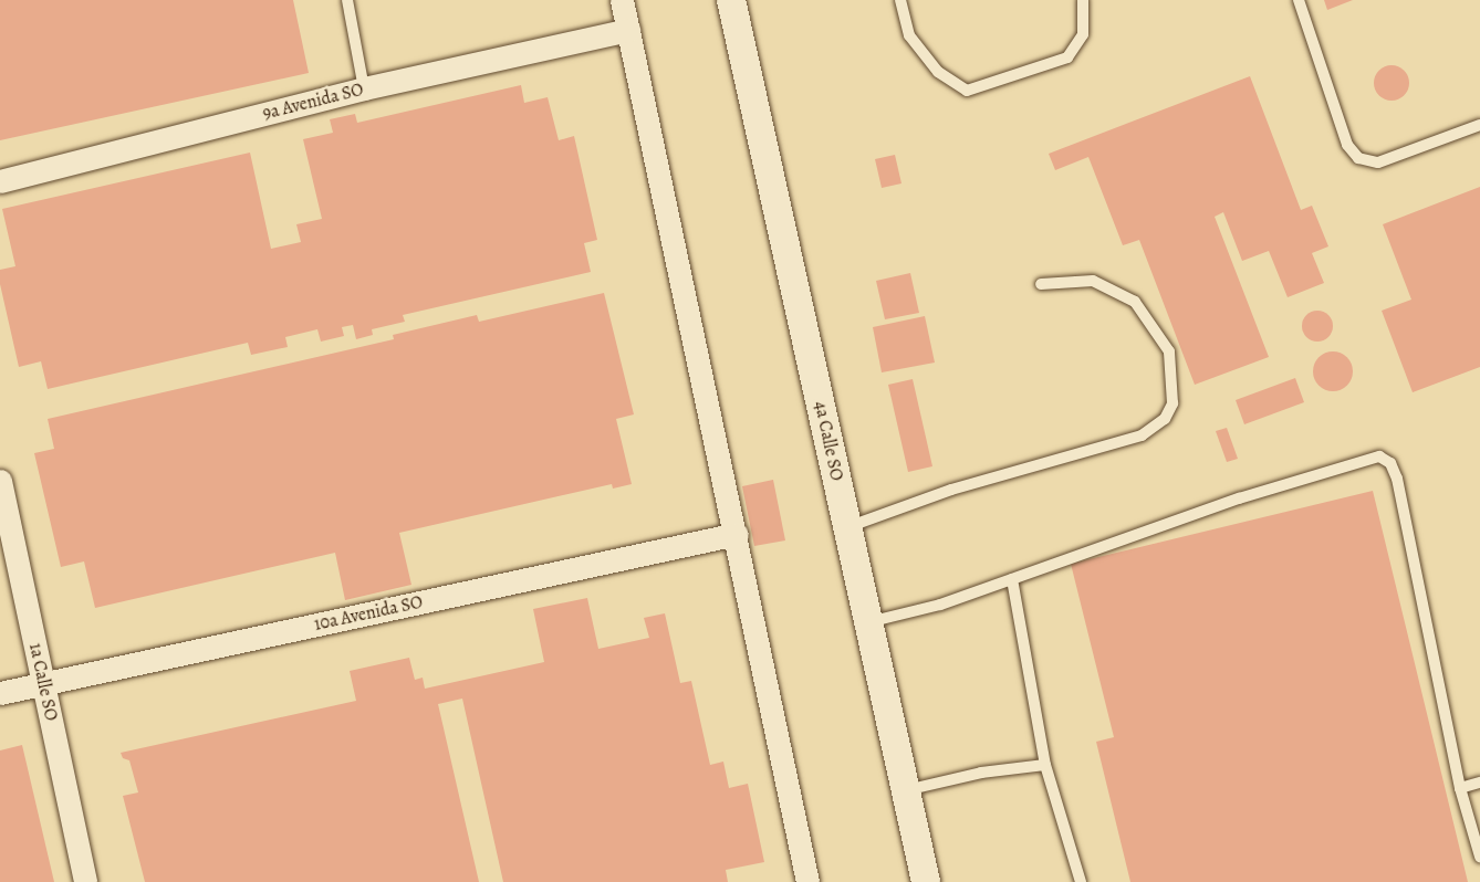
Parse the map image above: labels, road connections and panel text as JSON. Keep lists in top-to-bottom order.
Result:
{
  "streets": {
    "street": [
      "9a Avenida SO",
      "4a Calle SO",
      "10a Avenida SO",
      "1a Calle SO"
    ]
  },
  "crossings": [
    ["10a Avenida SO", "1a Calle SO"]
  ]
}
